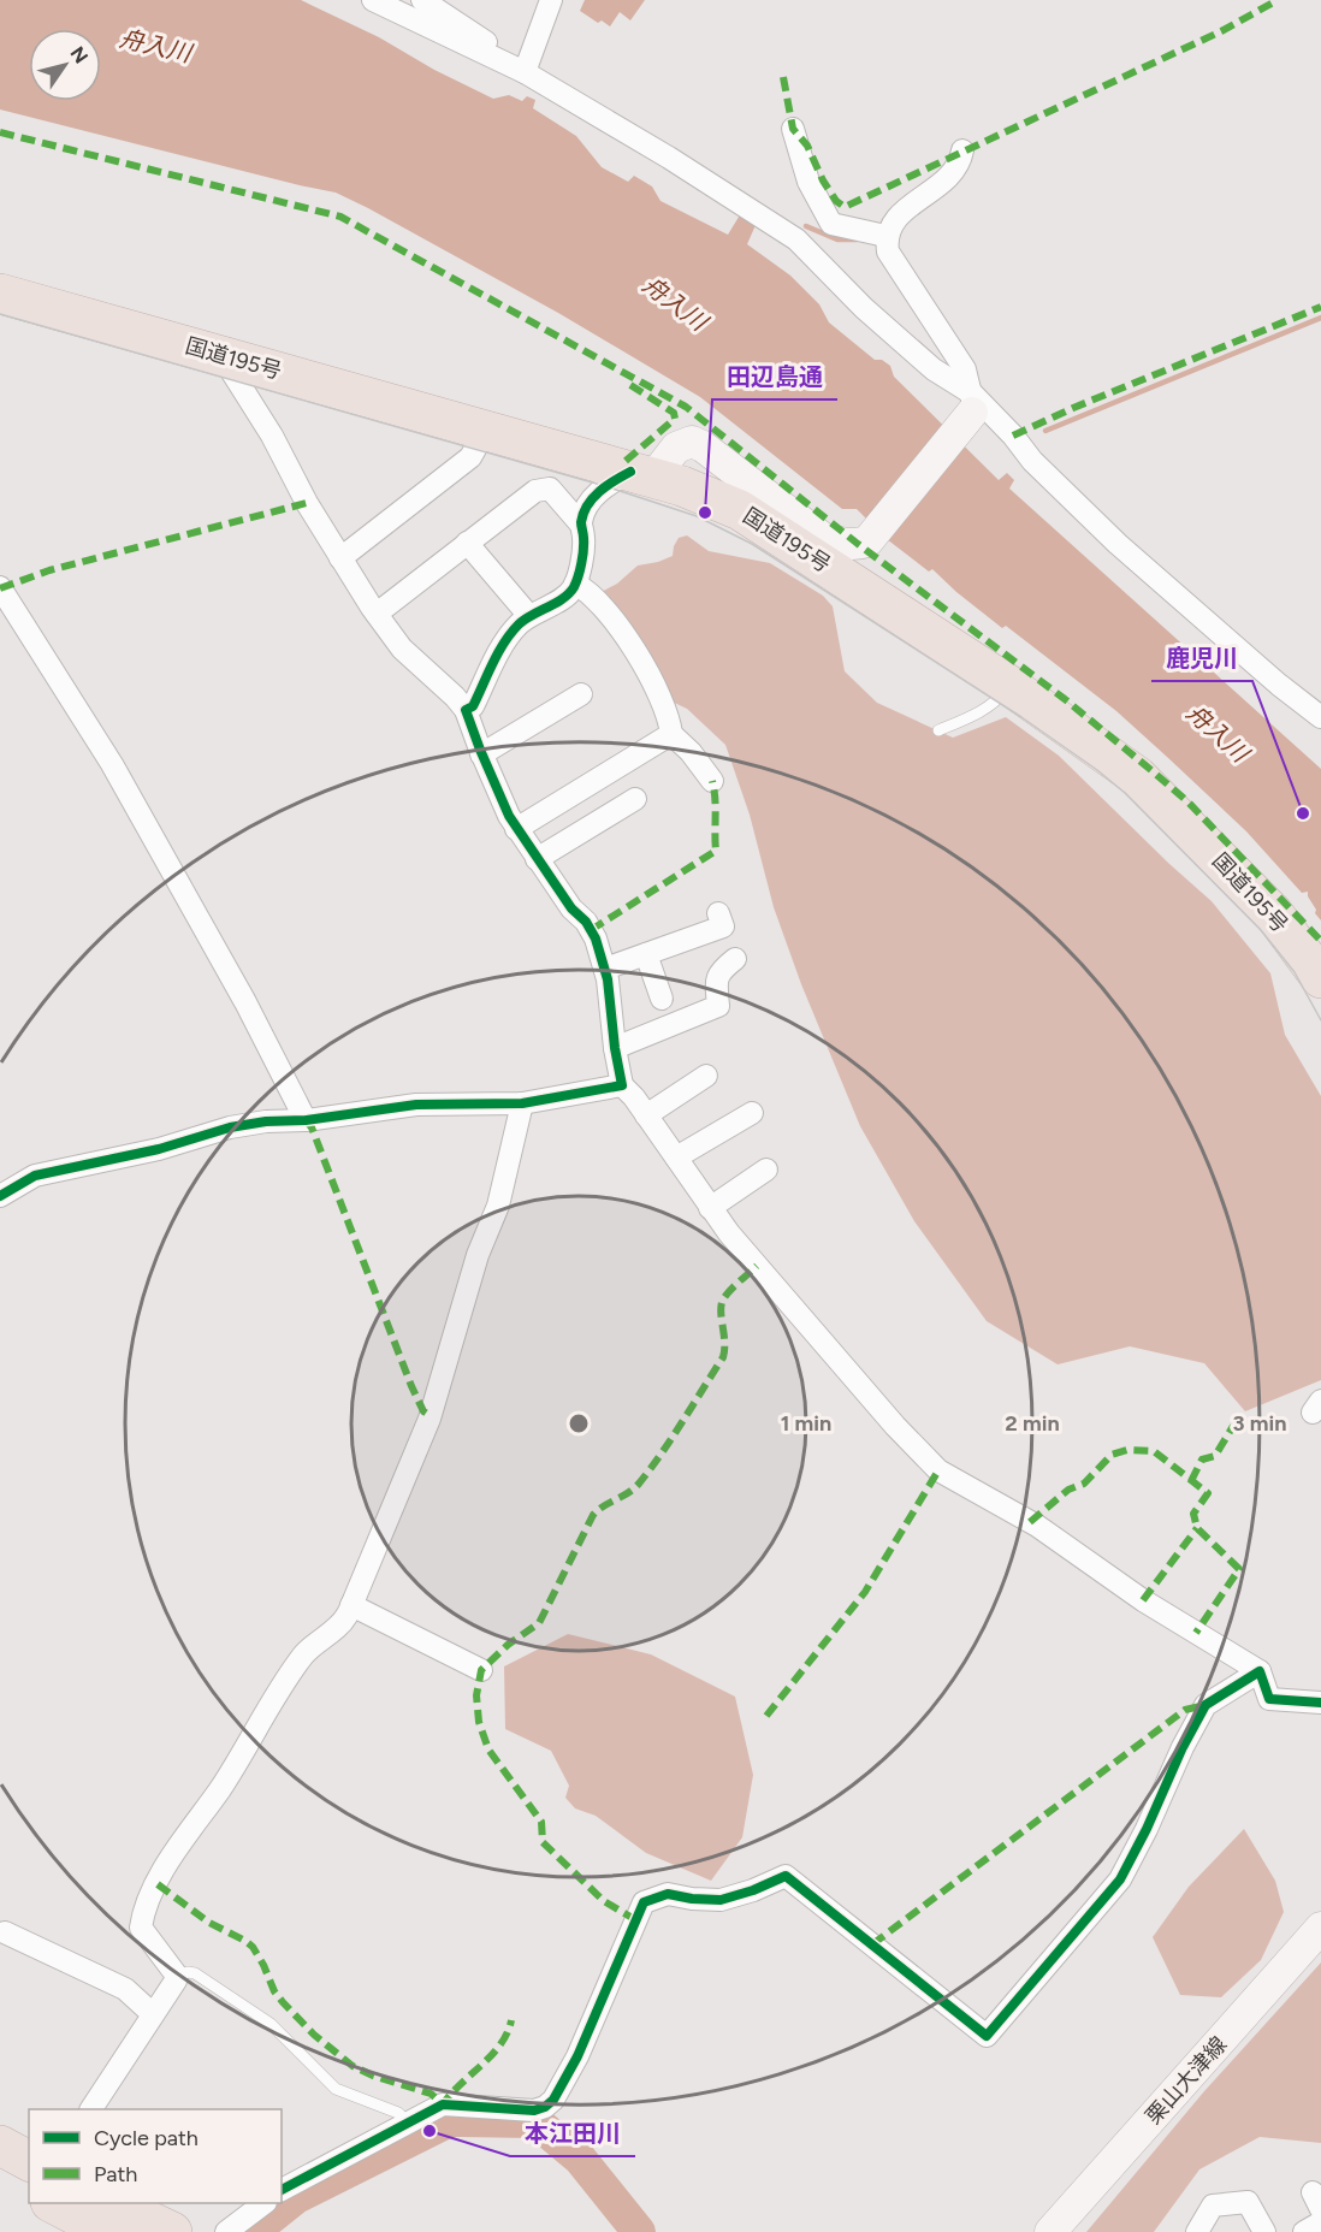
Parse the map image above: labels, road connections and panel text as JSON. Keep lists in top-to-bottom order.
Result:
{
  "streets": {
    "highway": ["国道195号"],
    "street": ["栗山大津線"]
  },
  "water": ["舟入川"],
  "places": ["田辺島通", "鹿児川", "本江田川"],
  "legend": ["Cycle path", "Path"],
  "north": "top right",
  "rings": ["1 min", "2 min", "3 min"]
}
